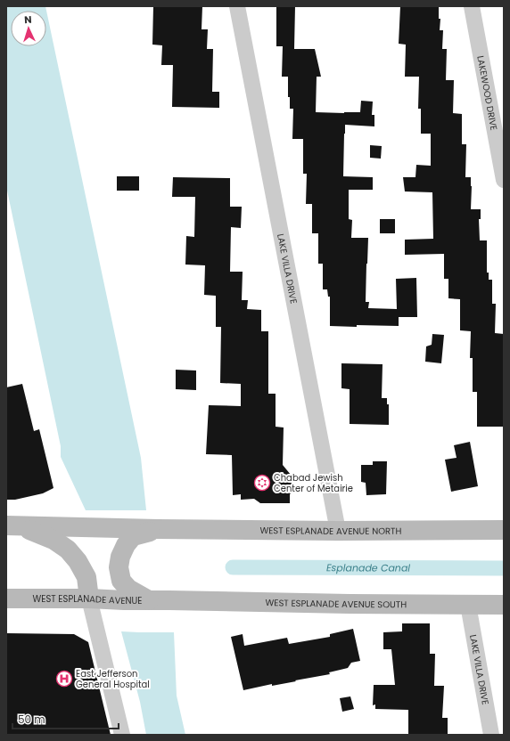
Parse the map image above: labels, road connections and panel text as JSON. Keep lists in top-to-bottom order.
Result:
{
  "streets": {
    "main road": ["WEST ESPLANADE AVENUE NORTH", "WEST ESPLANADE AVENUE", "WEST ESPLANADE AVENUE SOUTH"],
    "street": ["LAKEWOOD DRIVE", "LAKE VILLA DRIVE"]
  },
  "crossings": [
    ["LAKE VILLA DRIVE", "WEST ESPLANADE AVENUE NORTH"],
    ["LAKE VILLA DRIVE", "WEST ESPLANADE AVENUE SOUTH"],
    ["WEST ESPLANADE AVENUE", "WEST ESPLANADE AVENUE SOUTH"]
  ],
  "water": ["Esplanade Canal"],
  "places": {
    "synagogue": ["Chabad Jewish Center of Metairie"],
    "hospital": ["East Jefferson General Hospital"]
  },
  "scale_bar": "50 m",
  "north": "top"
}
